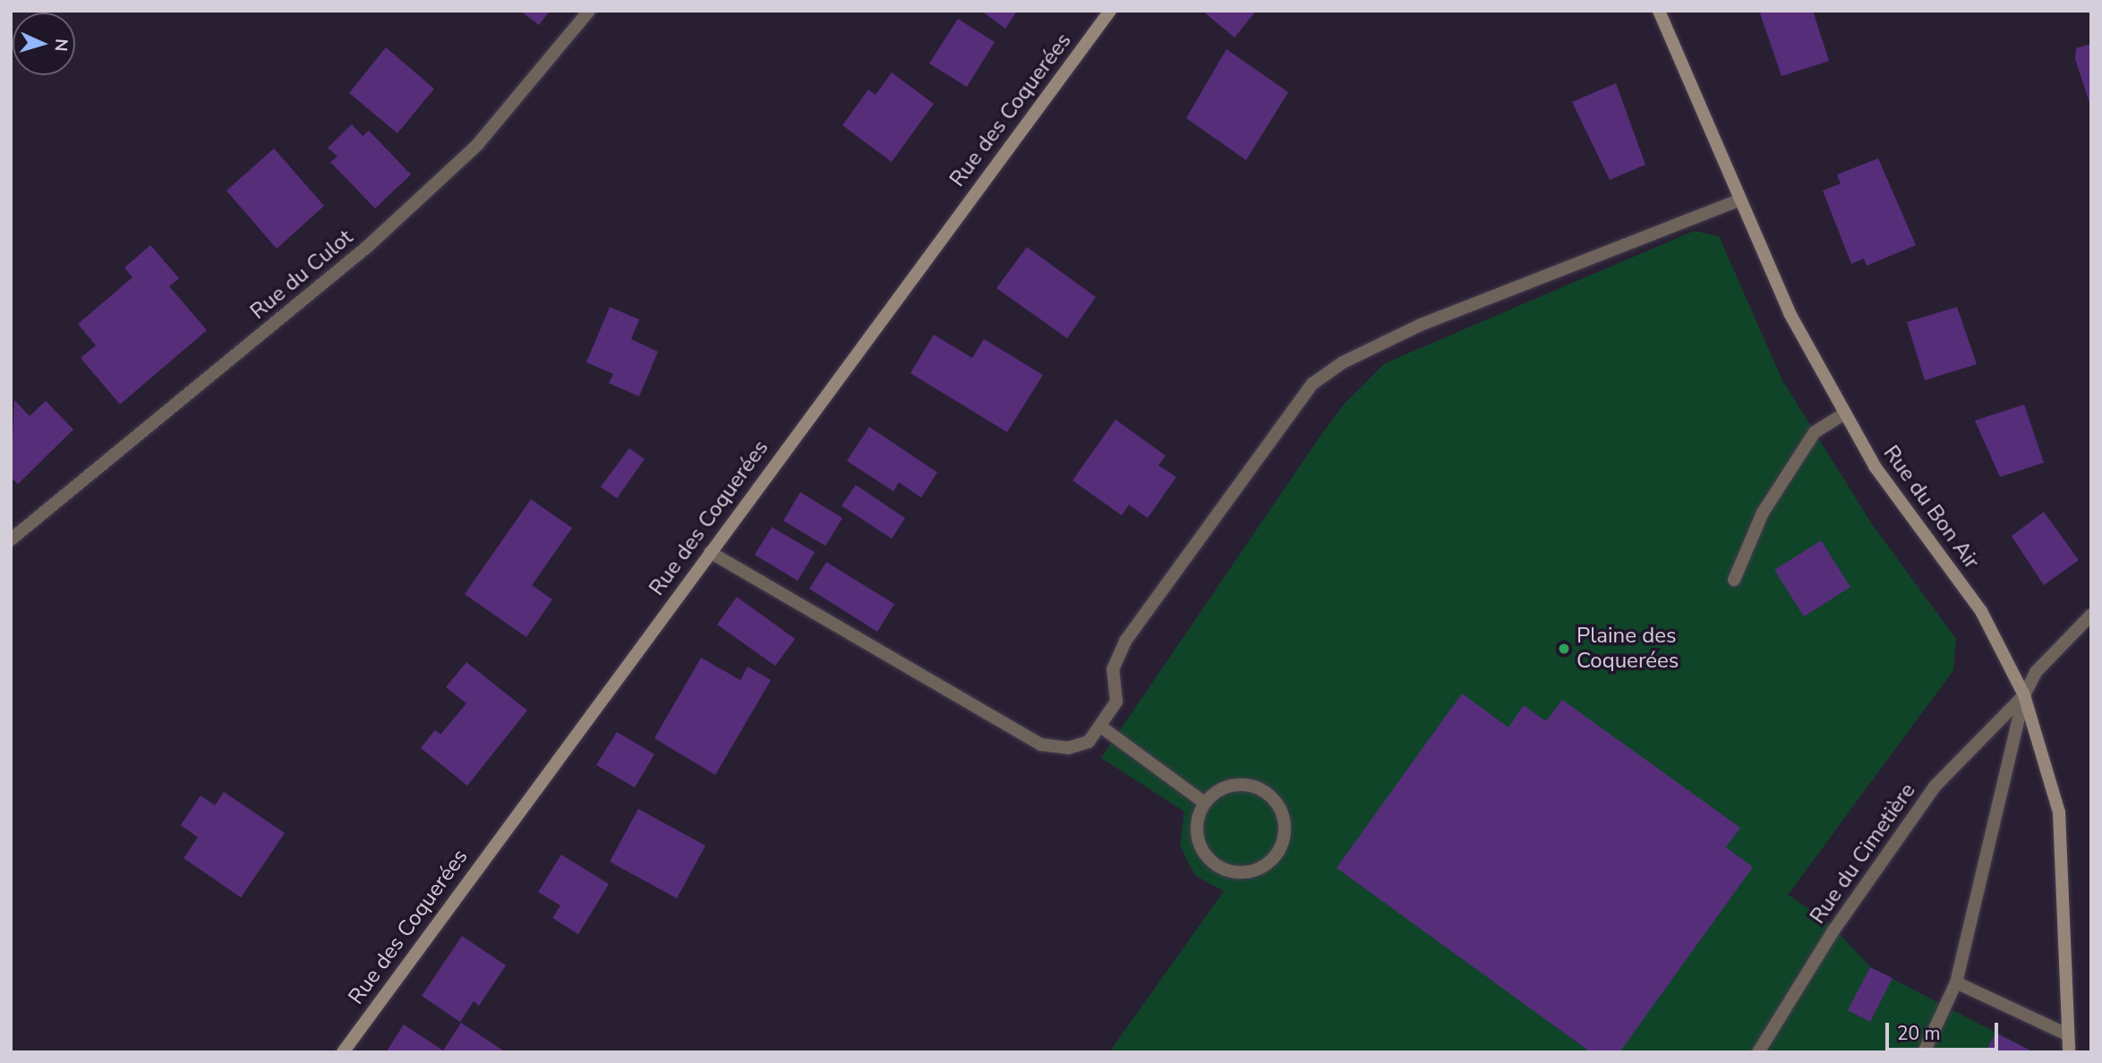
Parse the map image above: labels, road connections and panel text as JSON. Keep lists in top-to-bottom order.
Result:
{
  "streets": {
    "street": [
      "Rue des Coquerées",
      "Rue du Culot",
      "Rue du Bon Air",
      "Rue du Cimetière"
    ]
  },
  "crossings": [
    ["Rue du Bon Air", "Rue du Cimetière"]
  ],
  "places": ["Plaine des Coquerées"],
  "scale_bar": "20 m",
  "north": "right"
}
